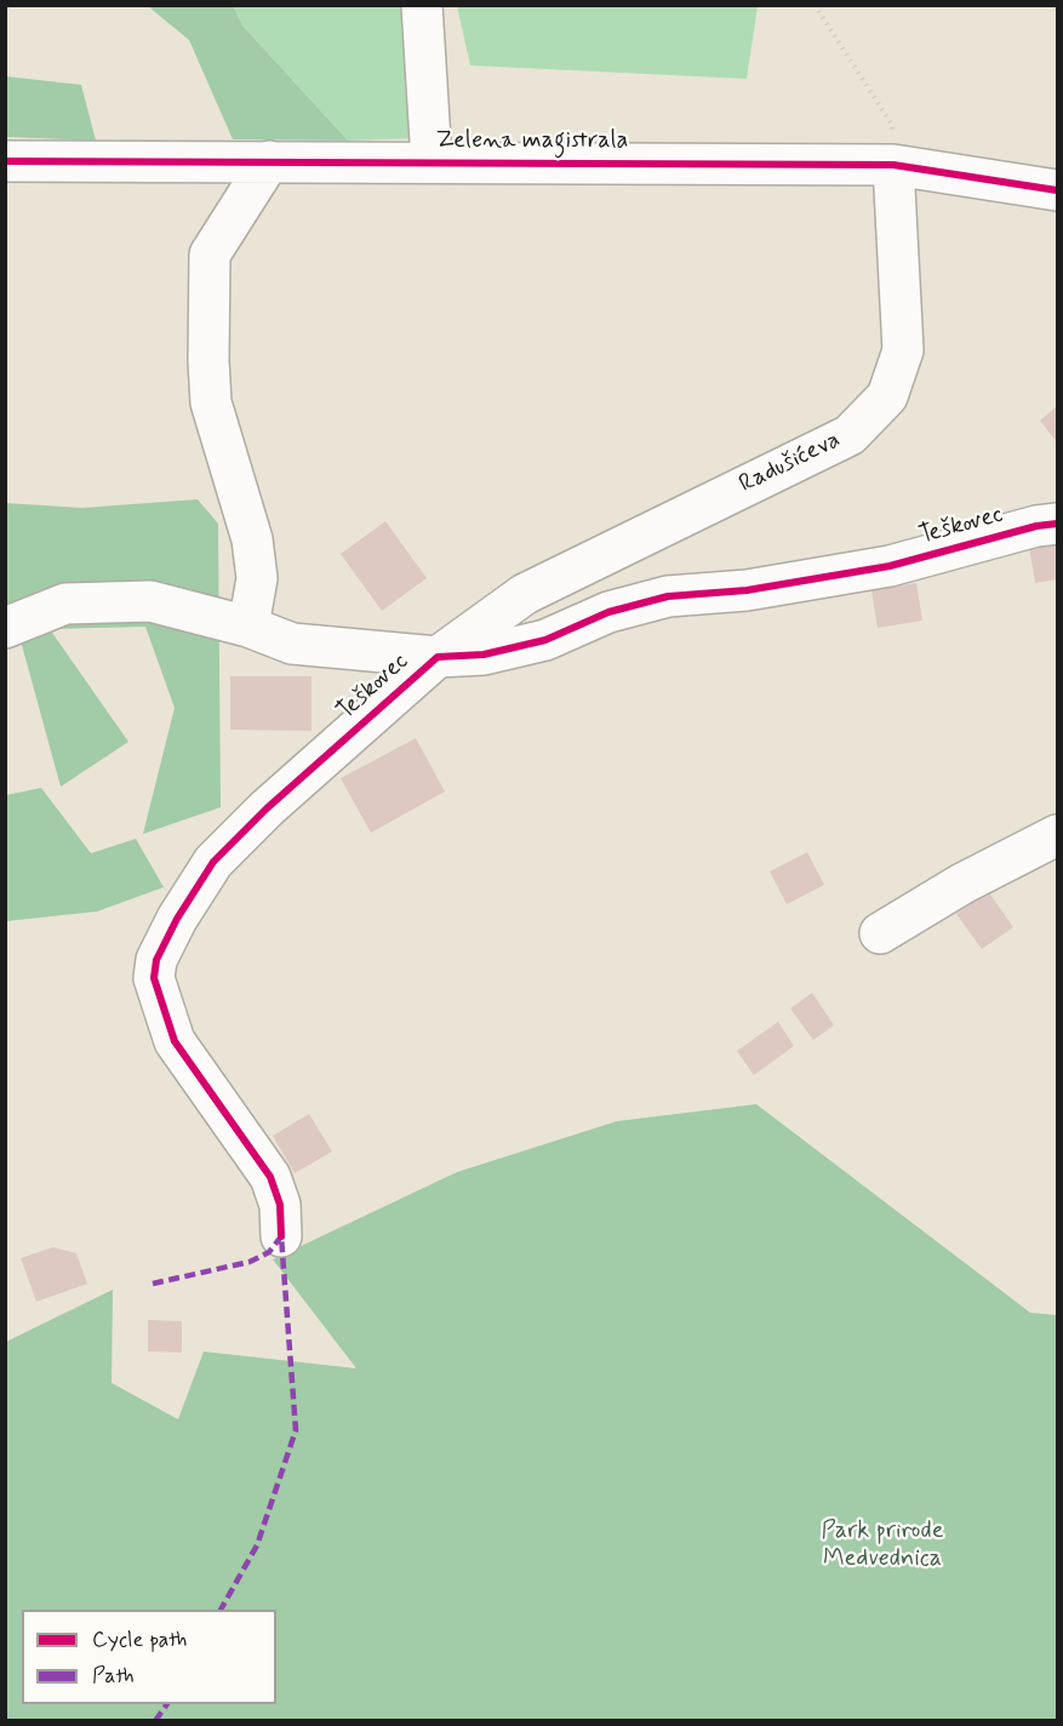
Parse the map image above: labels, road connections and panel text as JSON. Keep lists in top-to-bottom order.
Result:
{
  "streets": {
    "street": ["Zelena magistrala", "Radušićeva", "Teškovec"]
  },
  "crossings": [
    ["Zelena magistrala", "Radušićeva"],
    ["Radušićeva", "Teškovec"]
  ],
  "parks": ["Park prirode Medvednica"],
  "legend": ["Cycle path", "Path"]
}
